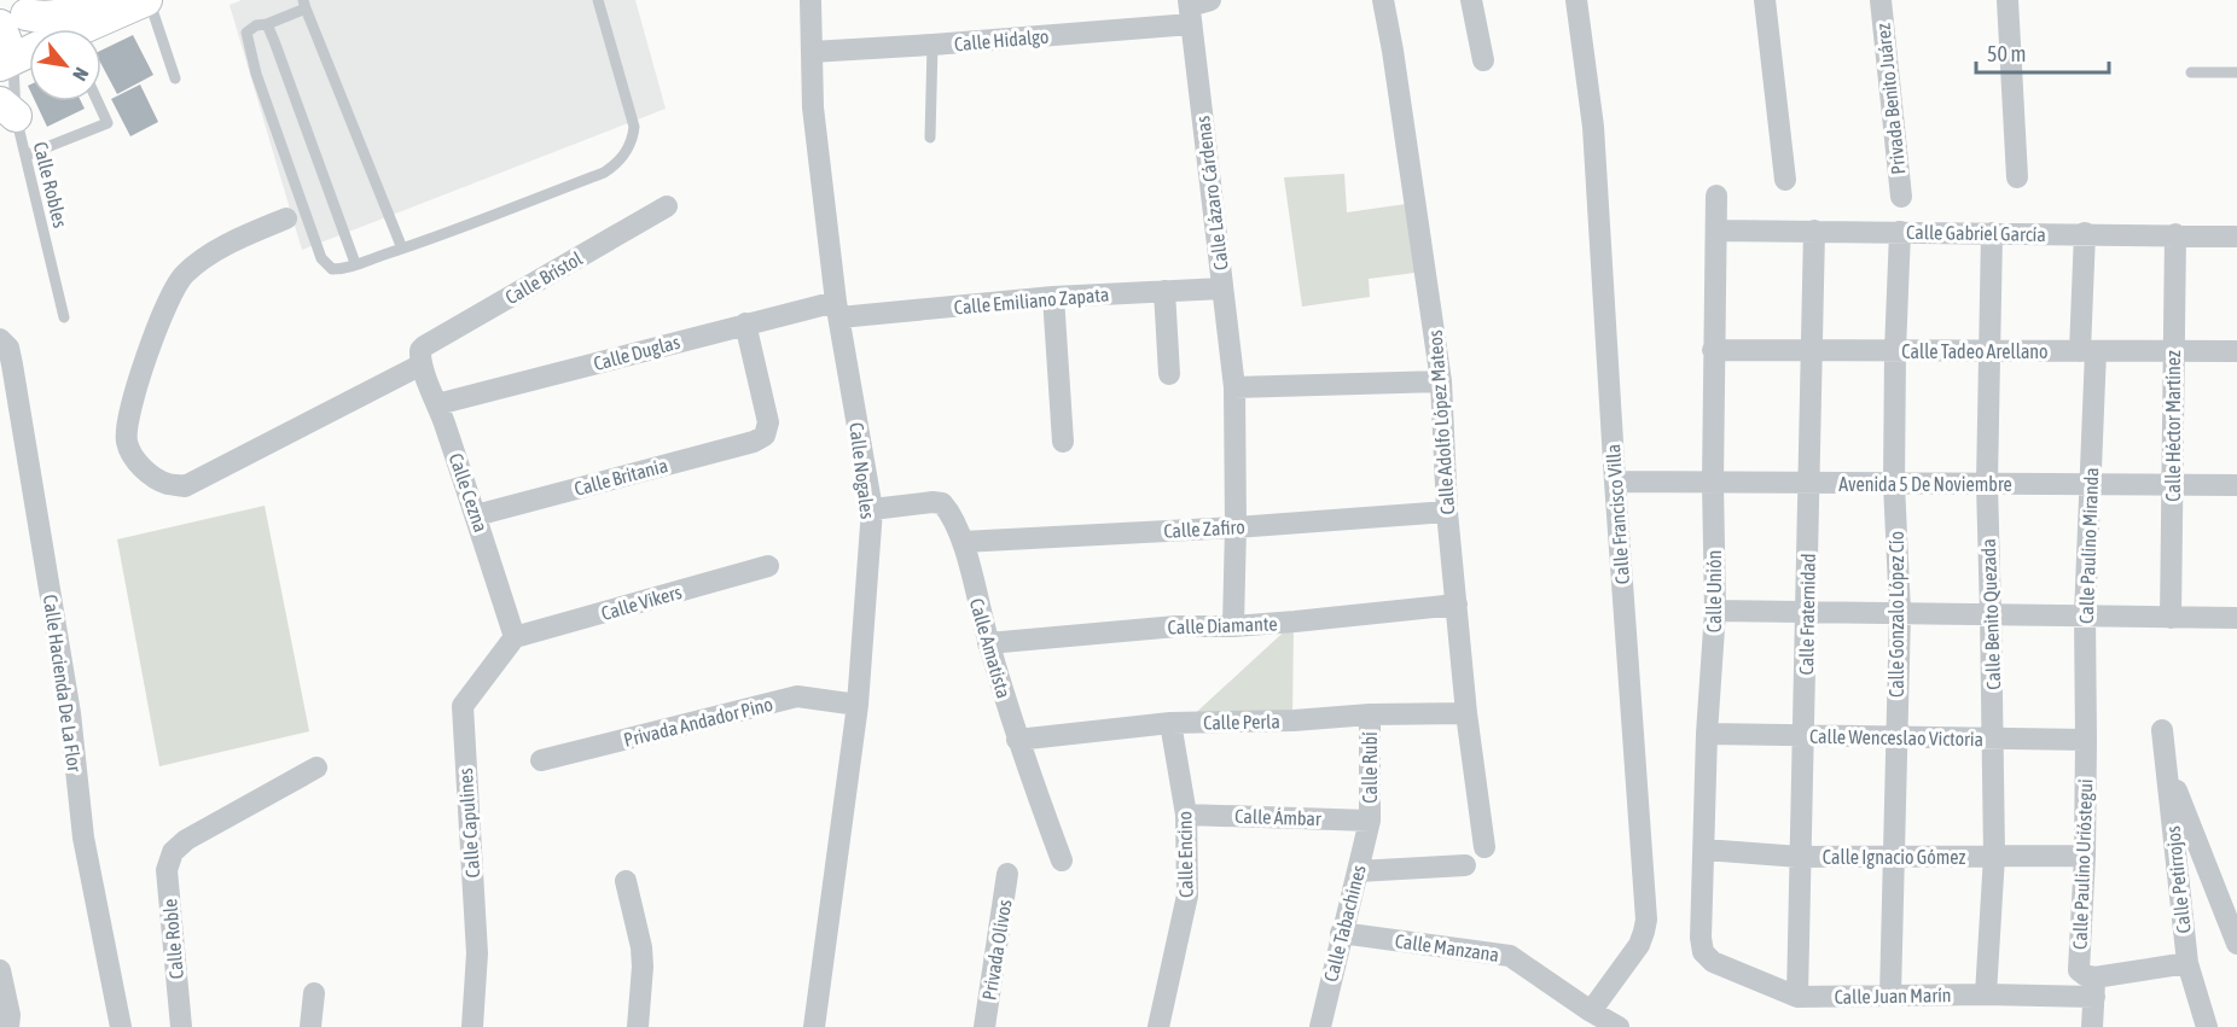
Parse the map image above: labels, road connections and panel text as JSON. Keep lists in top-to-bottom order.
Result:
{
  "streets": {
    "street": [
      "Calle Hidalgo",
      "Privada Benito Juárez",
      "Calle Lázaro Cárdenas",
      "Calle Gabriel García",
      "Calle Brístol",
      "Calle Emiliano Zapata",
      "Calle Tadeo Arellano",
      "Calle Duglas",
      "Calle Adolfo López Mateos",
      "Calle Héctor Martínez",
      "Calle Nogales",
      "Calle Britania",
      "Avenida 5 De Noviembre",
      "Calle Cezna",
      "Calle Francisco Villa",
      "Calle Zafiro",
      "Calle Paulino Miranda",
      "Calle Unión",
      "Calle Vikers",
      "Calle Fraternidad",
      "Calle Gonzalo López Cío",
      "Calle Benito Quezada",
      "Calle Diamante",
      "Calle Amatista",
      "Calle Hacienda De La Flor",
      "Privada Andador Pino",
      "Calle Perla",
      "Calle Wenceslao Victoria",
      "Calle Rubí",
      "Calle Ámbar",
      "Calle Capulines",
      "Calle Encino",
      "Calle Ignacio Gómez",
      "Calle Paulino Urióstegui",
      "Calle Petirrojos",
      "Calle Tabachines",
      "Calle Roble",
      "Calle Manzana",
      "Privada Olivos",
      "Calle Juan Marín"
    ],
    "lane": ["Calle Robles"]
  },
  "crossings": [
    ["Calle Hidalgo", "Calle Lázaro Cárdenas"],
    ["Calle Hidalgo", "Calle Nogales"],
    ["Calle Lázaro Cárdenas", "Calle Emiliano Zapata"],
    ["Calle Lázaro Cárdenas", "Calle Zafiro"],
    ["Calle Lázaro Cárdenas", "Calle Diamante"],
    ["Calle Gabriel García", "Calle Héctor Martínez"],
    ["Calle Gabriel García", "Calle Paulino Miranda"],
    ["Calle Gabriel García", "Calle Unión"],
    ["Calle Gabriel García", "Calle Fraternidad"],
    ["Calle Gabriel García", "Calle Gonzalo López Cío"],
    ["Calle Gabriel García", "Calle Benito Quezada"],
    ["Calle Brístol", "Calle Cezna"],
    ["Calle Emiliano Zapata", "Calle Duglas"],
    ["Calle Emiliano Zapata", "Calle Nogales"],
    ["Calle Tadeo Arellano", "Calle Héctor Martínez"],
    ["Calle Tadeo Arellano", "Calle Paulino Miranda"],
    ["Calle Tadeo Arellano", "Calle Unión"],
    ["Calle Tadeo Arellano", "Calle Fraternidad"],
    ["Calle Tadeo Arellano", "Calle Gonzalo López Cío"],
    ["Calle Tadeo Arellano", "Calle Benito Quezada"],
    ["Calle Duglas", "Calle Nogales"],
    ["Calle Duglas", "Calle Britania"],
    ["Calle Duglas", "Calle Cezna"],
    ["Calle Adolfo López Mateos", "Calle Zafiro"],
    ["Calle Adolfo López Mateos", "Calle Diamante"],
    ["Calle Adolfo López Mateos", "Calle Perla"],
    ["Calle Héctor Martínez", "Avenida 5 De Noviembre"],
    ["Calle Nogales", "Calle Amatista"],
    ["Calle Nogales", "Privada Andador Pino"],
    ["Calle Britania", "Calle Cezna"],
    ["Avenida 5 De Noviembre", "Calle Francisco Villa"],
    ["Avenida 5 De Noviembre", "Calle Paulino Miranda"],
    ["Avenida 5 De Noviembre", "Calle Unión"],
    ["Avenida 5 De Noviembre", "Calle Fraternidad"],
    ["Avenida 5 De Noviembre", "Calle Gonzalo López Cío"],
    ["Avenida 5 De Noviembre", "Calle Benito Quezada"],
    ["Calle Cezna", "Calle Vikers"],
    ["Calle Cezna", "Calle Capulines"],
    ["Calle Francisco Villa", "Calle Manzana"],
    ["Calle Zafiro", "Calle Amatista"],
    ["Calle Paulino Miranda", "Calle Wenceslao Victoria"],
    ["Calle Paulino Miranda", "Calle Paulino Urióstegui"],
    ["Calle Unión", "Calle Wenceslao Victoria"],
    ["Calle Unión", "Calle Ignacio Gómez"],
    ["Calle Unión", "Calle Juan Marín"],
    ["Calle Vikers", "Calle Capulines"],
    ["Calle Fraternidad", "Calle Wenceslao Victoria"],
    ["Calle Fraternidad", "Calle Ignacio Gómez"],
    ["Calle Fraternidad", "Calle Juan Marín"],
    ["Calle Gonzalo López Cío", "Calle Wenceslao Victoria"],
    ["Calle Gonzalo López Cío", "Calle Ignacio Gómez"],
    ["Calle Gonzalo López Cío", "Calle Juan Marín"],
    ["Calle Benito Quezada", "Calle Wenceslao Victoria"],
    ["Calle Benito Quezada", "Calle Ignacio Gómez"],
    ["Calle Benito Quezada", "Calle Juan Marín"],
    ["Calle Diamante", "Calle Amatista"],
    ["Calle Amatista", "Calle Perla"],
    ["Calle Perla", "Calle Rubí"],
    ["Calle Perla", "Calle Encino"],
    ["Calle Wenceslao Victoria", "Calle Paulino Urióstegui"],
    ["Calle Rubí", "Calle Ámbar"],
    ["Calle Rubí", "Calle Tabachines"],
    ["Calle Ámbar", "Calle Encino"],
    ["Calle Ámbar", "Calle Tabachines"],
    ["Calle Ignacio Gómez", "Calle Paulino Urióstegui"],
    ["Calle Paulino Urióstegui", "Calle Juan Marín"],
    ["Calle Petirrojos", "Calle Juan Marín"],
    ["Calle Tabachines", "Calle Manzana"]
  ],
  "scale_bar": "50 m",
  "north": "bottom right"
}
